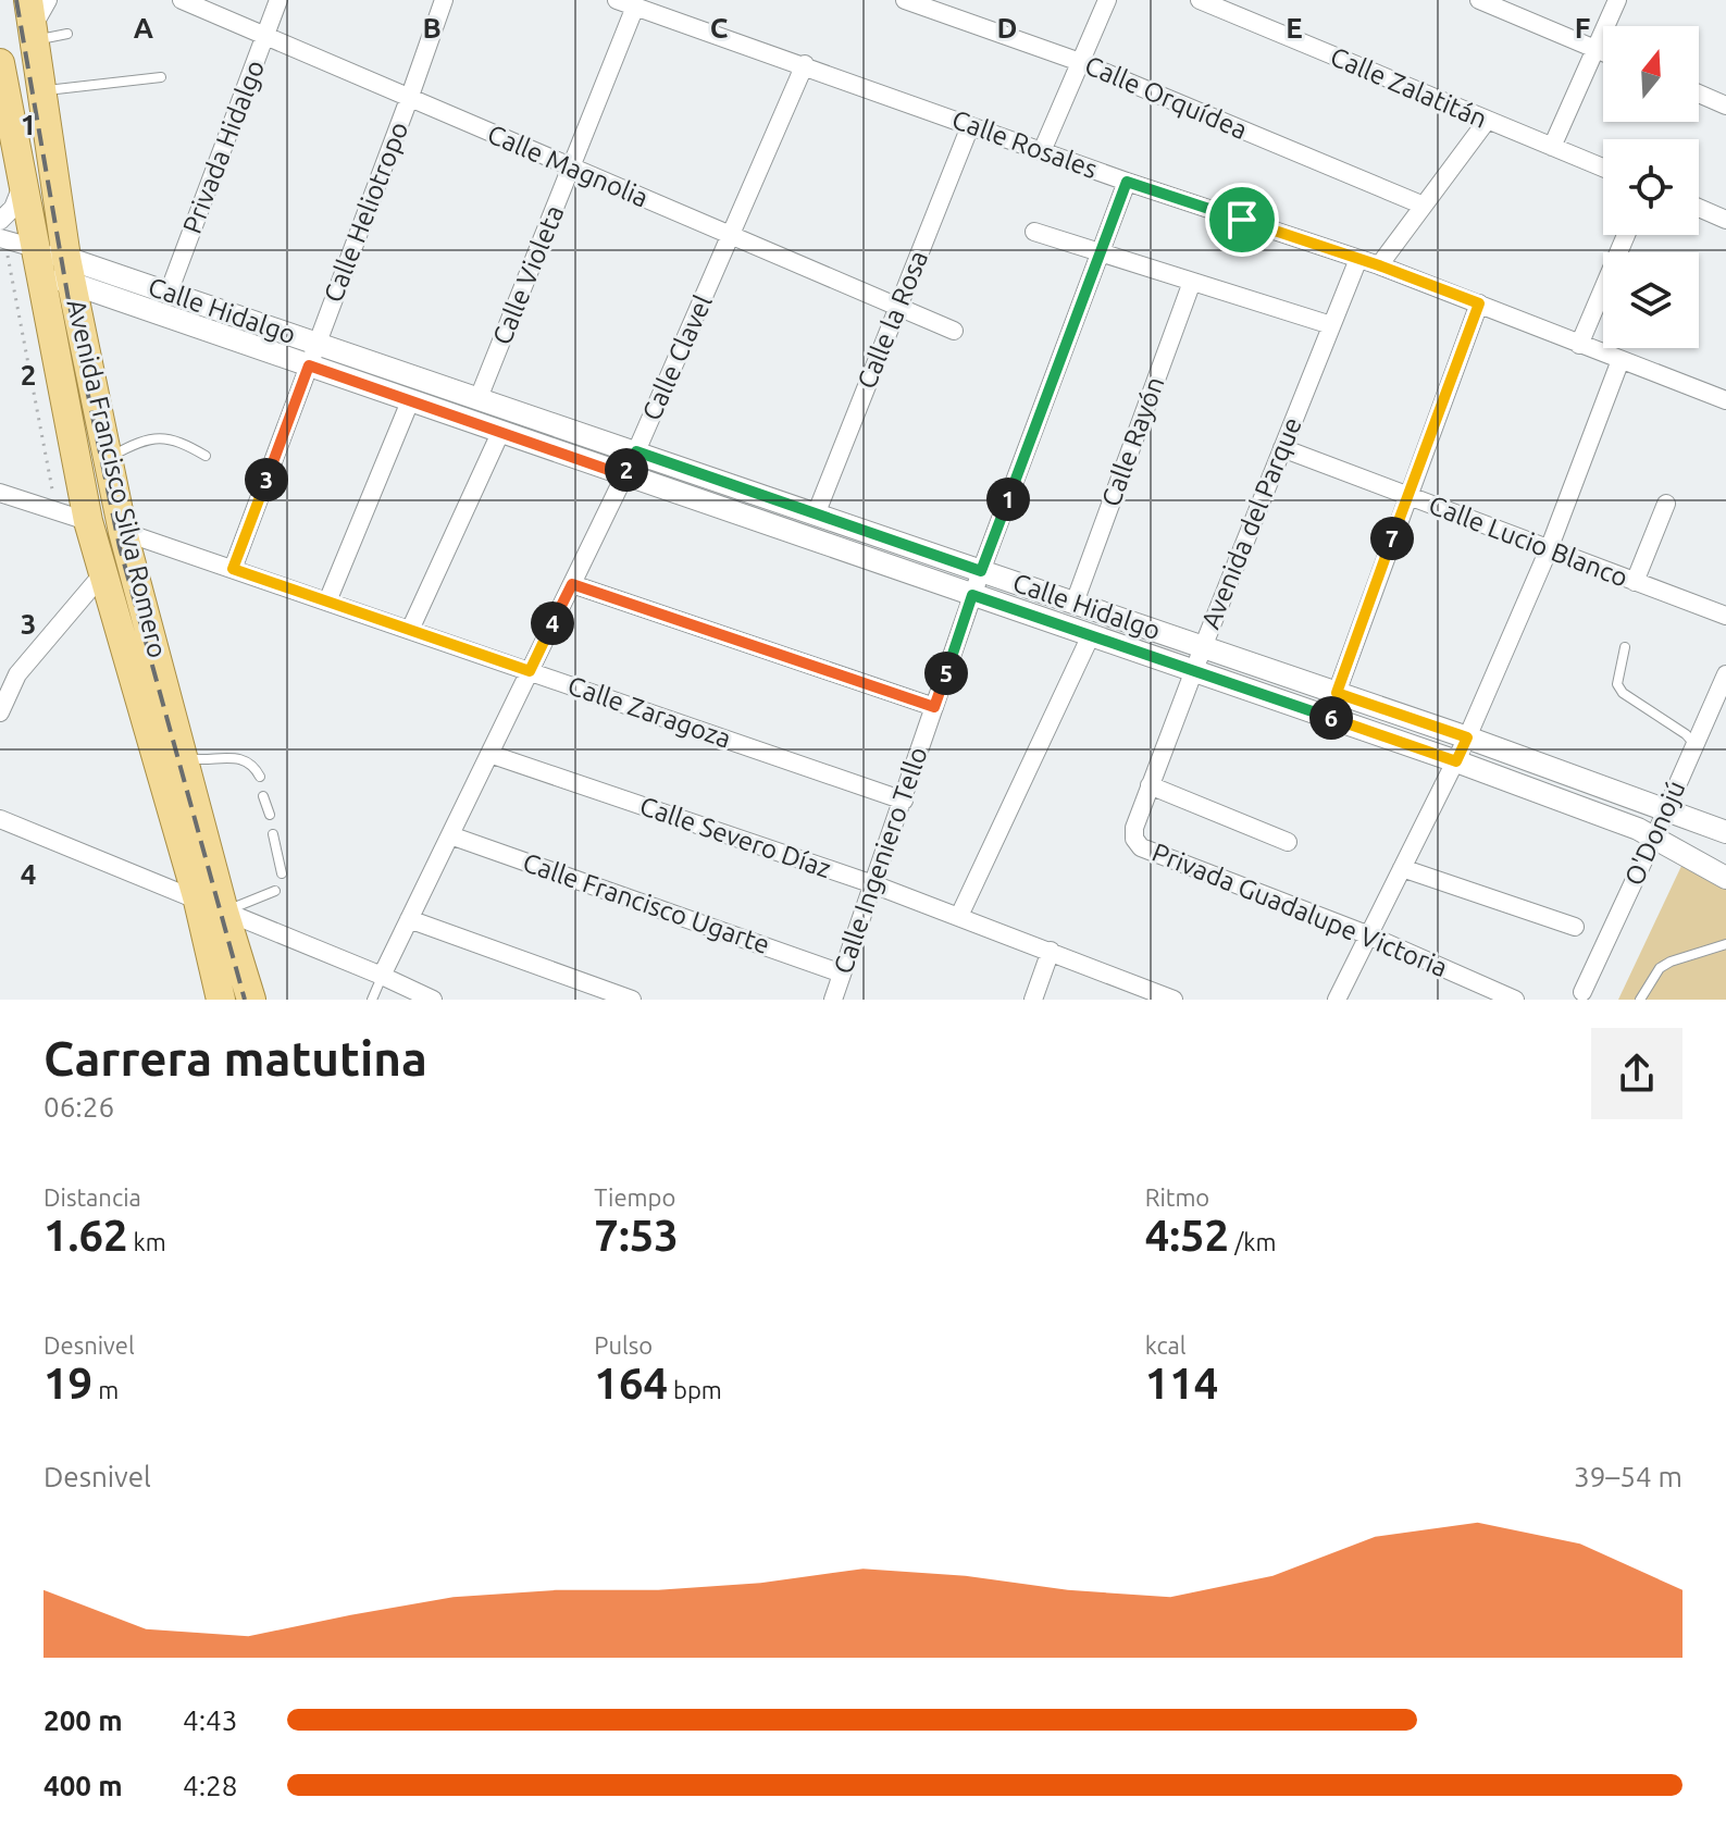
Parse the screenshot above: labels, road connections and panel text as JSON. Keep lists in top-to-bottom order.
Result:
{
  "streets": {
    "main road": ["Avenida Francisco Silva Romero"],
    "street": [
      "Calle Zalatitán",
      "Calle Orquídea",
      "Calle Rosales",
      "Privada Hidalgo",
      "Calle Magnolia",
      "Calle Heliotropo",
      "Calle Violeta",
      "Calle Hidalgo",
      "Calle la Rosa",
      "Calle Clavel",
      "Calle Rayón",
      "Avenida del Parque",
      "Calle Lucio Blanco",
      "Calle Zaragoza",
      "O'Donojú",
      "Calle Severo Díaz",
      "Calle Ingeniero Tello",
      "Calle Francisco Ugarte",
      "Privada Guadalupe Victoria"
    ]
  },
  "crossings": [
    ["Calle Rosales", "Calle Violeta"],
    ["Calle Rosales", "Calle la Rosa"],
    ["Calle Rosales", "Calle Clavel"],
    ["Calle Rosales", "Avenida del Parque"],
    ["Calle Rosales", "Calle Ingeniero Tello"],
    ["Privada Hidalgo", "Calle Magnolia"],
    ["Privada Hidalgo", "Calle Hidalgo"],
    ["Calle Magnolia", "Calle Heliotropo"],
    ["Calle Magnolia", "Calle Violeta"],
    ["Calle Magnolia", "Calle la Rosa"],
    ["Calle Magnolia", "Calle Clavel"],
    ["Calle Heliotropo", "Calle Hidalgo"],
    ["Calle Heliotropo", "Calle Zaragoza"],
    ["Calle Violeta", "Calle Hidalgo"],
    ["Calle Hidalgo", "Calle la Rosa"],
    ["Calle Hidalgo", "Calle Clavel"],
    ["Calle Hidalgo", "Calle Rayón"],
    ["Calle Hidalgo", "Avenida Francisco Silva Romero"],
    ["Calle Hidalgo", "Avenida del Parque"],
    ["Calle Hidalgo", "O'Donojú"],
    ["Calle Hidalgo", "Calle Ingeniero Tello"],
    ["Calle Clavel", "Calle Zaragoza"],
    ["Calle Clavel", "Calle Severo Díaz"],
    ["Calle Clavel", "Calle Francisco Ugarte"],
    ["Avenida Francisco Silva Romero", "Calle Zaragoza"],
    ["Avenida del Parque", "Calle Lucio Blanco"],
    ["Avenida del Parque", "Privada Guadalupe Victoria"],
    ["Calle Zaragoza", "Calle Ingeniero Tello"],
    ["Calle Severo Díaz", "Calle Ingeniero Tello"],
    ["Calle Ingeniero Tello", "Calle Francisco Ugarte"]
  ],
  "north": "top",
  "page": {
    "pins": [
      "2",
      "3",
      "1",
      "7",
      "4",
      "5",
      "6"
    ],
    "heading": ["Carrera matutina", "06:26"],
    "stats": [
      ["Distancia", "1.62 km"],
      ["Tiempo", "7:53"],
      ["Ritmo", "4:52 /km"],
      ["Desnivel", "19 m"],
      ["Pulso", "164 bpm"],
      ["kcal", "114"]
    ],
    "chart": ["Desnivel", "39–54 m"],
    "list": [
      {
        "name": "200 m",
        "note": "4:43"
      },
      {
        "name": "400 m",
        "note": "4:28"
      }
    ]
  },
  "grid": {
    "columns": [
      "A",
      "B",
      "C",
      "D",
      "E",
      "F"
    ],
    "rows": [
      "1",
      "2",
      "3",
      "4"
    ]
  }
}
